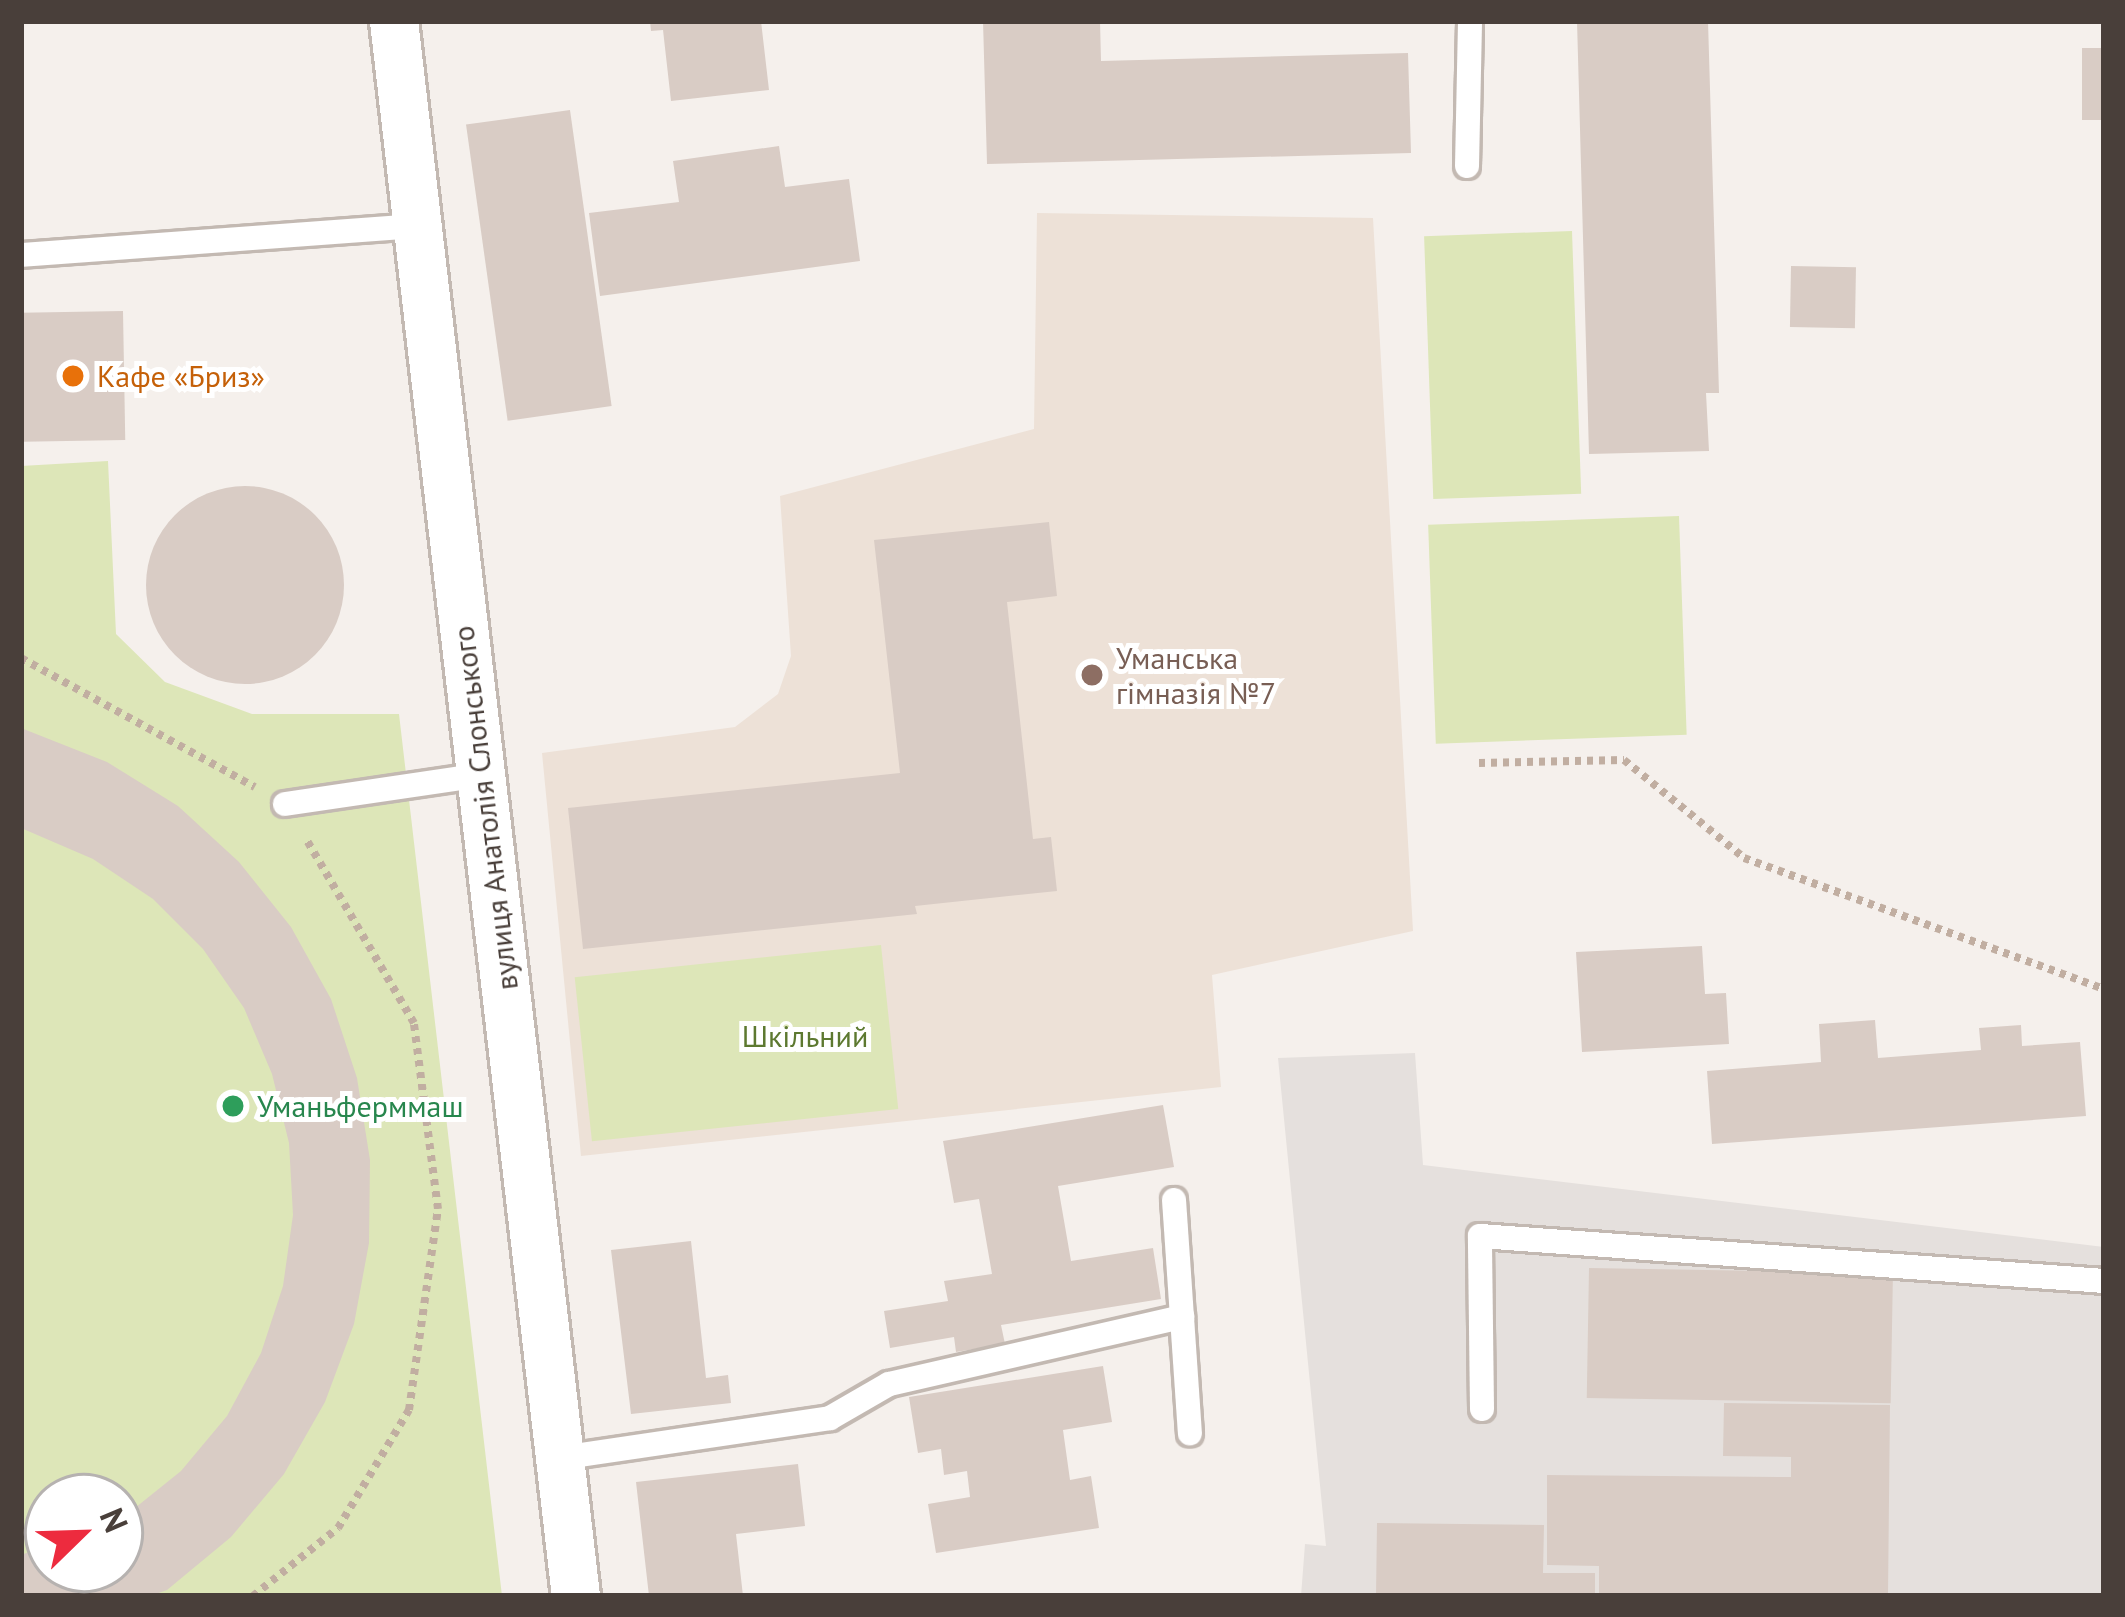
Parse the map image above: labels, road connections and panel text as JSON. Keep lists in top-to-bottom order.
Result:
{
  "streets": {
    "street": ["вулиця Анатолія Слонського"]
  },
  "parks": ["Шкільний"],
  "places": ["Кафе «Бриз»", "Уманська гімназія №7", "Уманьферммаш"],
  "north": "top right"
}
